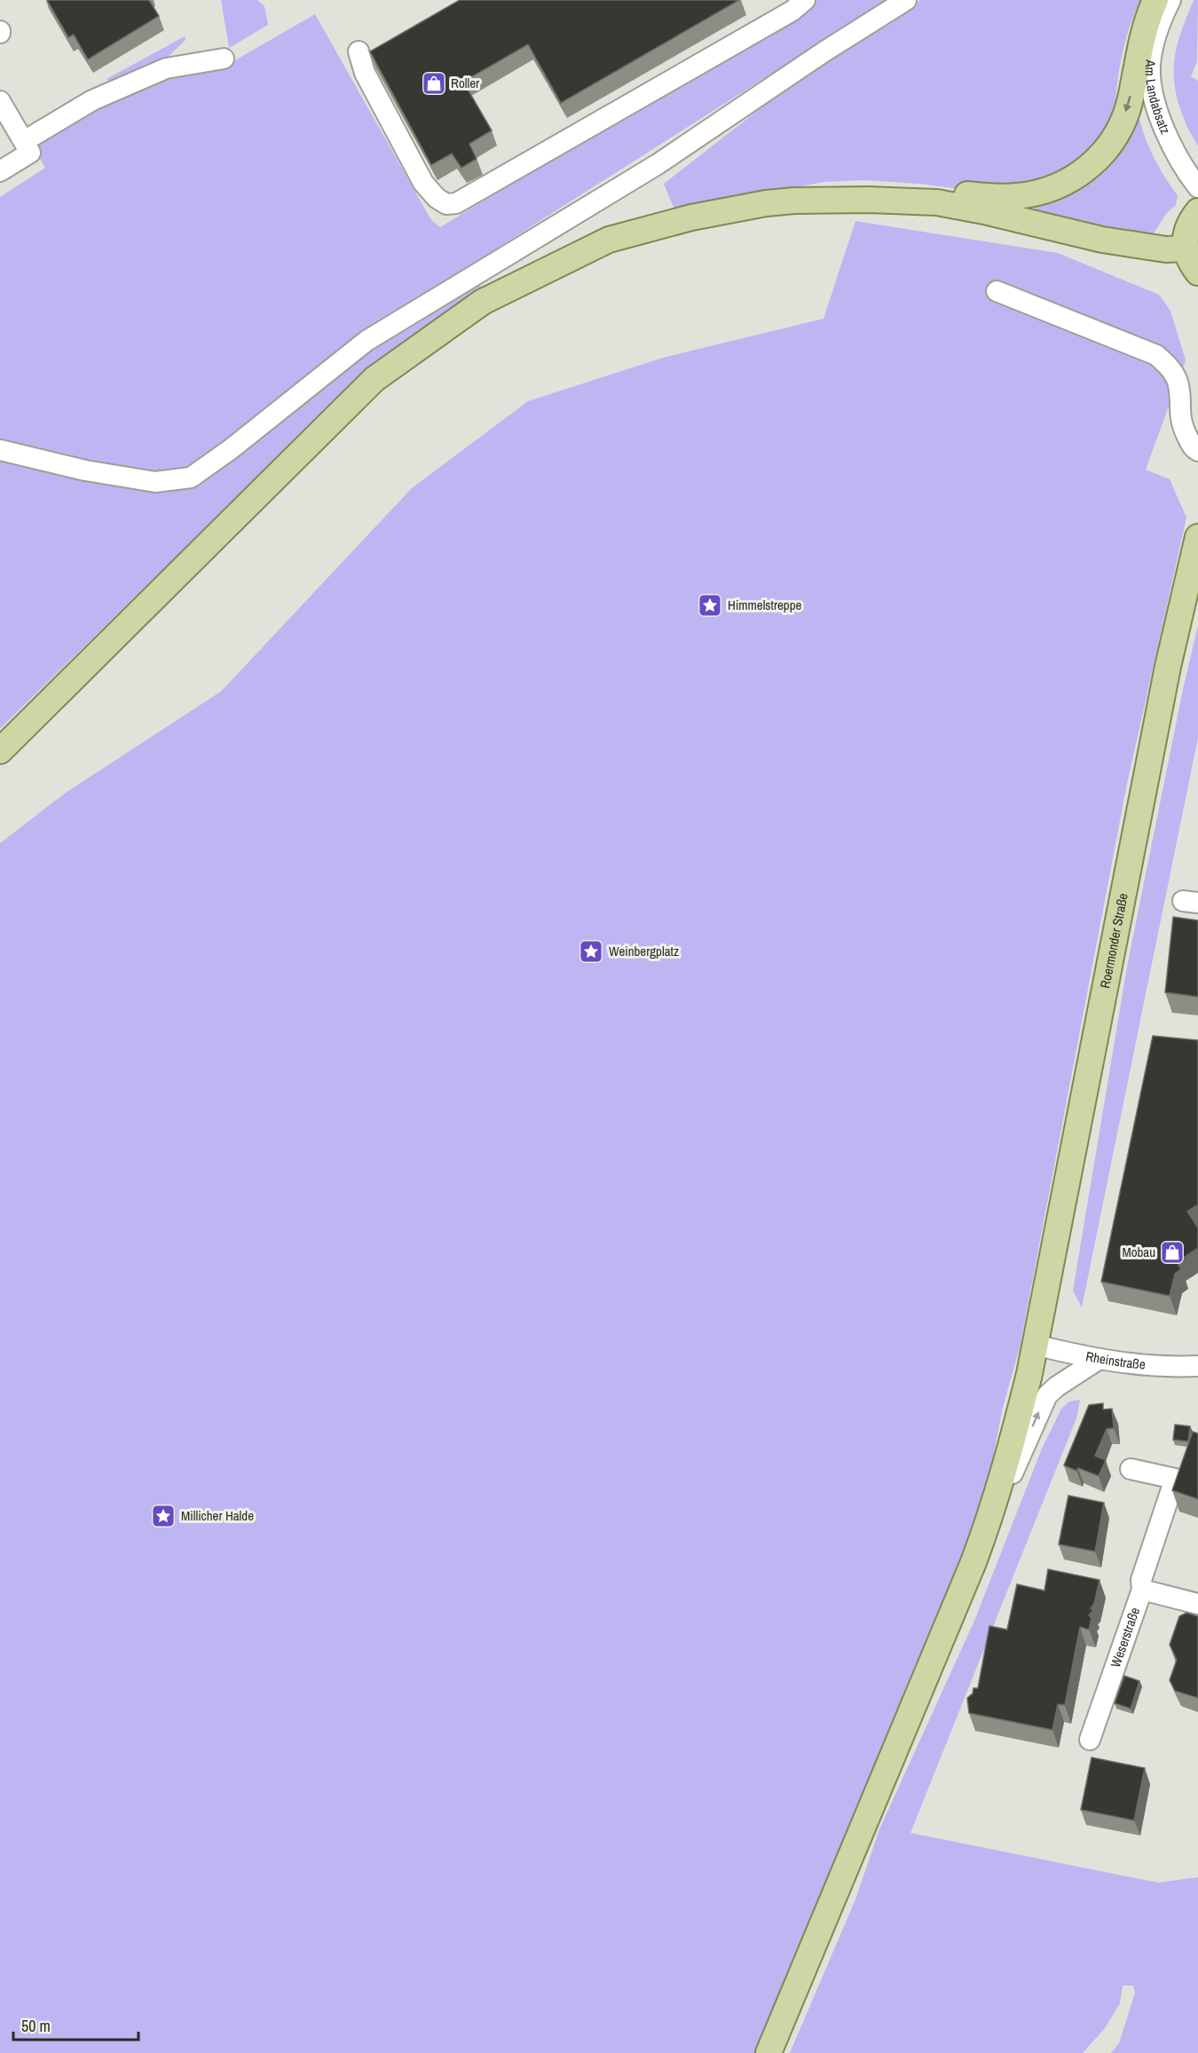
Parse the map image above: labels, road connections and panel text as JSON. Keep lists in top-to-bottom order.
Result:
{
  "streets": {
    "main road": ["Roermonder Straße"],
    "street": ["Am Landabsatz", "Rheinstraße", "Weserstraße"]
  },
  "crossings": [
    ["Roermonder Straße", "Rheinstraße"]
  ],
  "places": {
    "shop": ["Roller", "Mobau"],
    "place": ["Himmelstreppe", "Weinbergplatz", "Millicher Halde"]
  },
  "scale_bar": "50 m"
}
